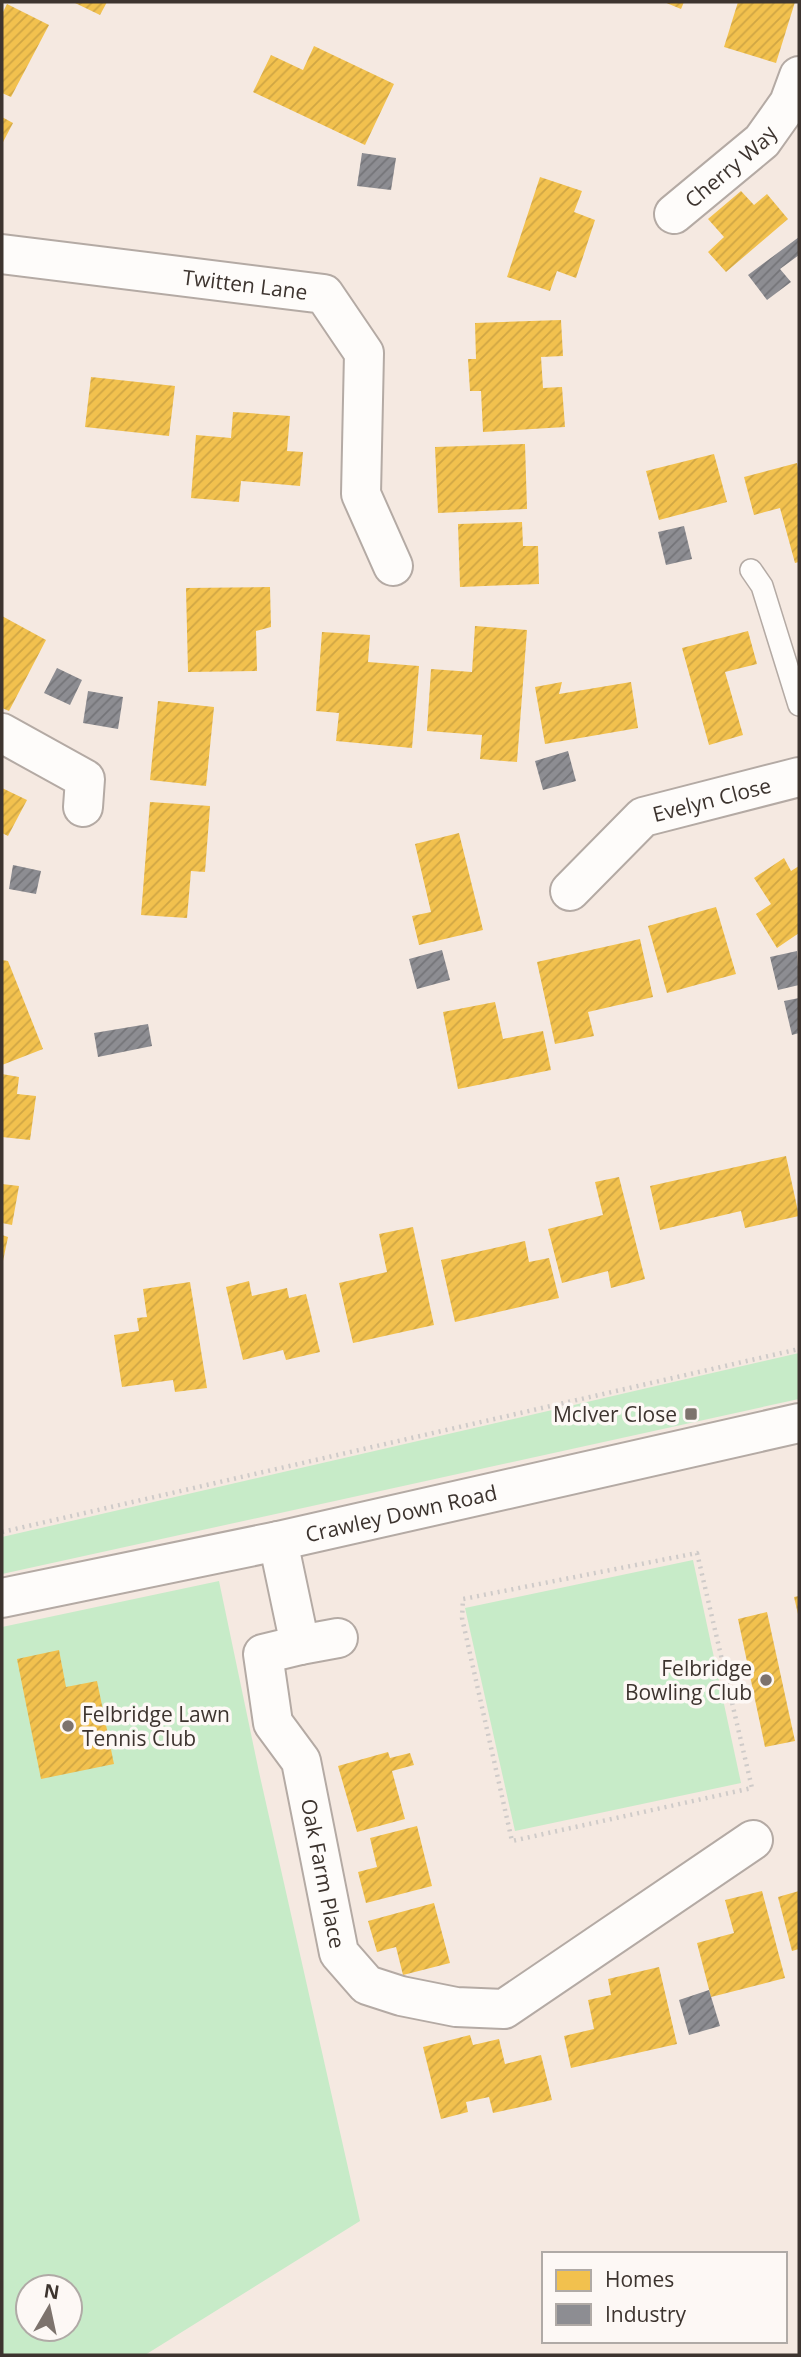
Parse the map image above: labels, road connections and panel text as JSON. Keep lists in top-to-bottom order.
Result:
{
  "streets": {
    "street": [
      "Cherry Way",
      "Twitten Lane",
      "Evelyn Close",
      "Crawley Down Road",
      "Oak Farm Place"
    ]
  },
  "places": {
    "transit": ["McIver Close"],
    "other": ["Felbridge Bowling Club", "Felbridge Lawn Tennis Club"]
  },
  "legend": ["Homes", "Industry"],
  "north": "top"
}
